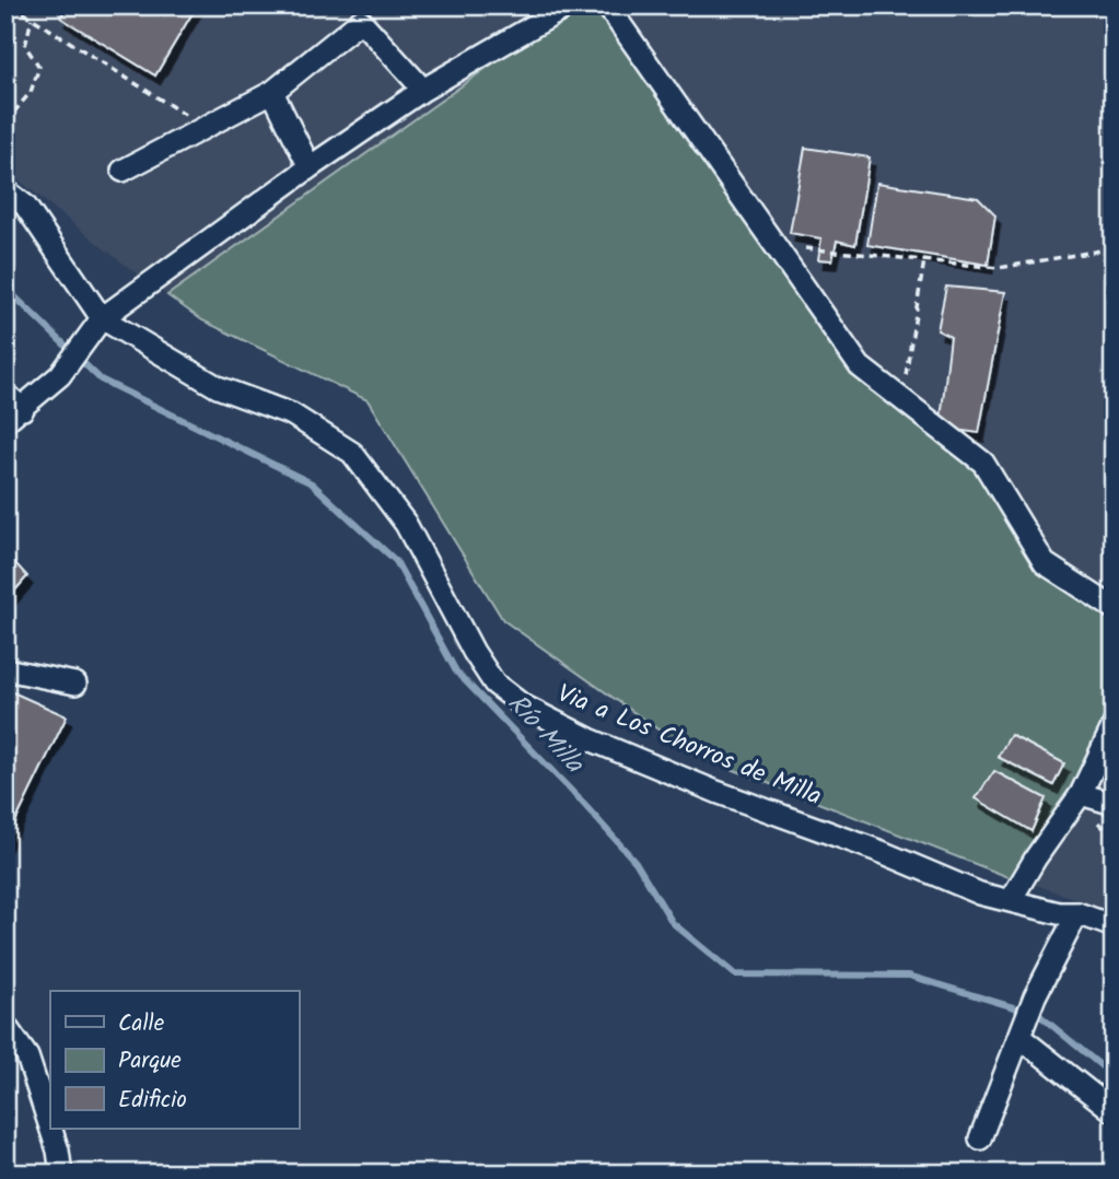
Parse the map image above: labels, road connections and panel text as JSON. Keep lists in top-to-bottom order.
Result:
{
  "streets": {
    "street": ["Via a Los Chorros de Milla"]
  },
  "water": ["Río Milla"],
  "legend": ["Calle", "Parque", "Edificio"]
}
